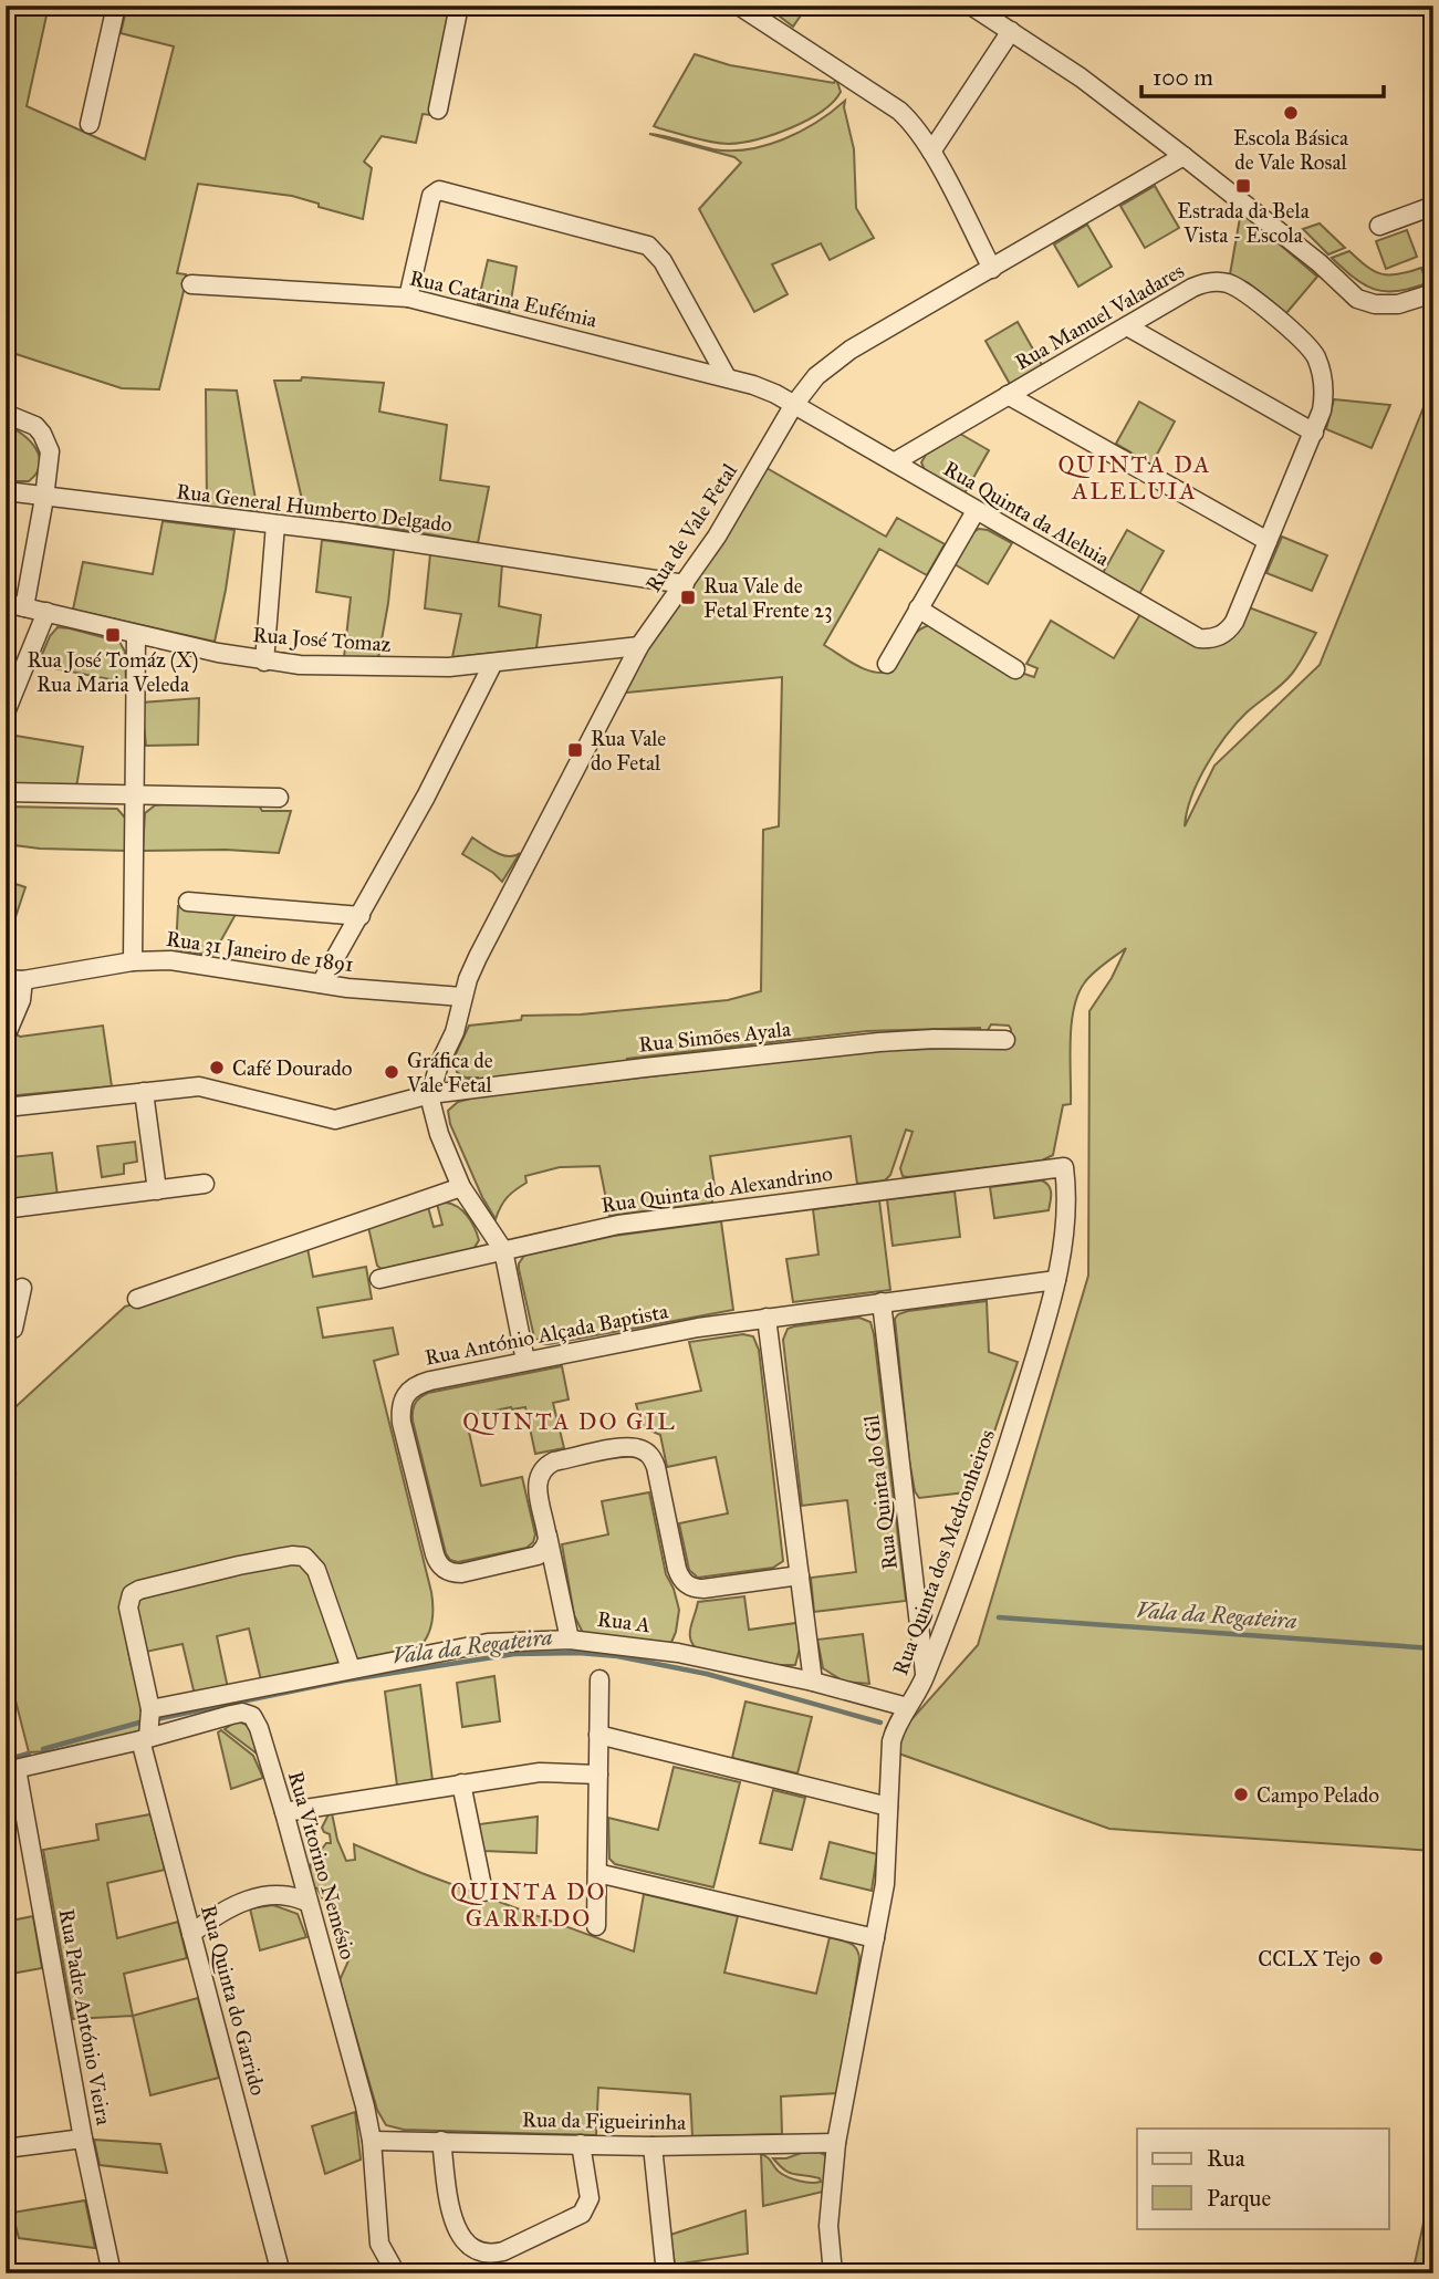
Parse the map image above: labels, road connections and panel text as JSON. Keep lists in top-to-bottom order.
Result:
{
  "streets": {
    "street": [
      "Rua Catarina Eufémia",
      "Rua Manuel Valadares",
      "Rua General Humberto Delgado",
      "Rua Quinta da Aleluia",
      "Rua de Vale Fetal",
      "Rua José Tomaz",
      "Rua 31 Janeiro de 1891",
      "Rua Simões Ayala",
      "Rua Quinta do Alexandrino",
      "Rua António Alçada Baptista",
      "Rua Quinta do Gil",
      "Rua Quinta dos Medronheiros",
      "Rua A",
      "Rua Vitorino Nemésio",
      "Rua Quinta do Garrido",
      "Rua Padre António Vieira",
      "Rua da Figueirinha"
    ]
  },
  "crossings": [
    ["Rua Catarina Eufémia", "Rua Quinta da Aleluia"],
    ["Rua Catarina Eufémia", "Rua de Vale Fetal"],
    ["Rua Manuel Valadares", "Rua Quinta da Aleluia"],
    ["Rua General Humberto Delgado", "Rua de Vale Fetal"],
    ["Rua Quinta da Aleluia", "Rua de Vale Fetal"],
    ["Rua de Vale Fetal", "Rua José Tomaz"],
    ["Rua de Vale Fetal", "Rua 31 Janeiro de 1891"],
    ["Rua de Vale Fetal", "Rua Simões Ayala"],
    ["Rua Quinta do Alexandrino", "Rua Quinta dos Medronheiros"],
    ["Rua António Alçada Baptista", "Rua Quinta do Gil"],
    ["Rua António Alçada Baptista", "Rua Quinta dos Medronheiros"],
    ["Rua Quinta do Gil", "Rua Quinta dos Medronheiros"],
    ["Rua Quinta dos Medronheiros", "Rua A"],
    ["Rua Quinta dos Medronheiros", "Rua da Figueirinha"],
    ["Rua A", "Rua Quinta do Garrido"],
    ["Rua Vitorino Nemésio", "Rua Quinta do Garrido"],
    ["Rua Vitorino Nemésio", "Rua Padre António Vieira"],
    ["Rua Vitorino Nemésio", "Rua da Figueirinha"]
  ],
  "districts": ["QUINTA DA ALELUIA", "QUINTA DO GIL", "QUINTA DO GARRIDO"],
  "water": ["Vala da Regateira"],
  "places": {
    "other": [
      "Escola Básica de Vale Rosal",
      "Café Dourado",
      "Gráfica de Vale Fetal",
      "Campo Pelado",
      "CCLX Tejo"
    ],
    "transit": [
      "Estrada da Bela Vista - Escola",
      "Rua Vale de Fetal Frente 23",
      "Rua José Tomáz (X) Rua Maria Veleda",
      "Rua Vale do Fetal"
    ]
  },
  "legend": ["Rua", "Parque"],
  "scale_bar": "100 m"
}
